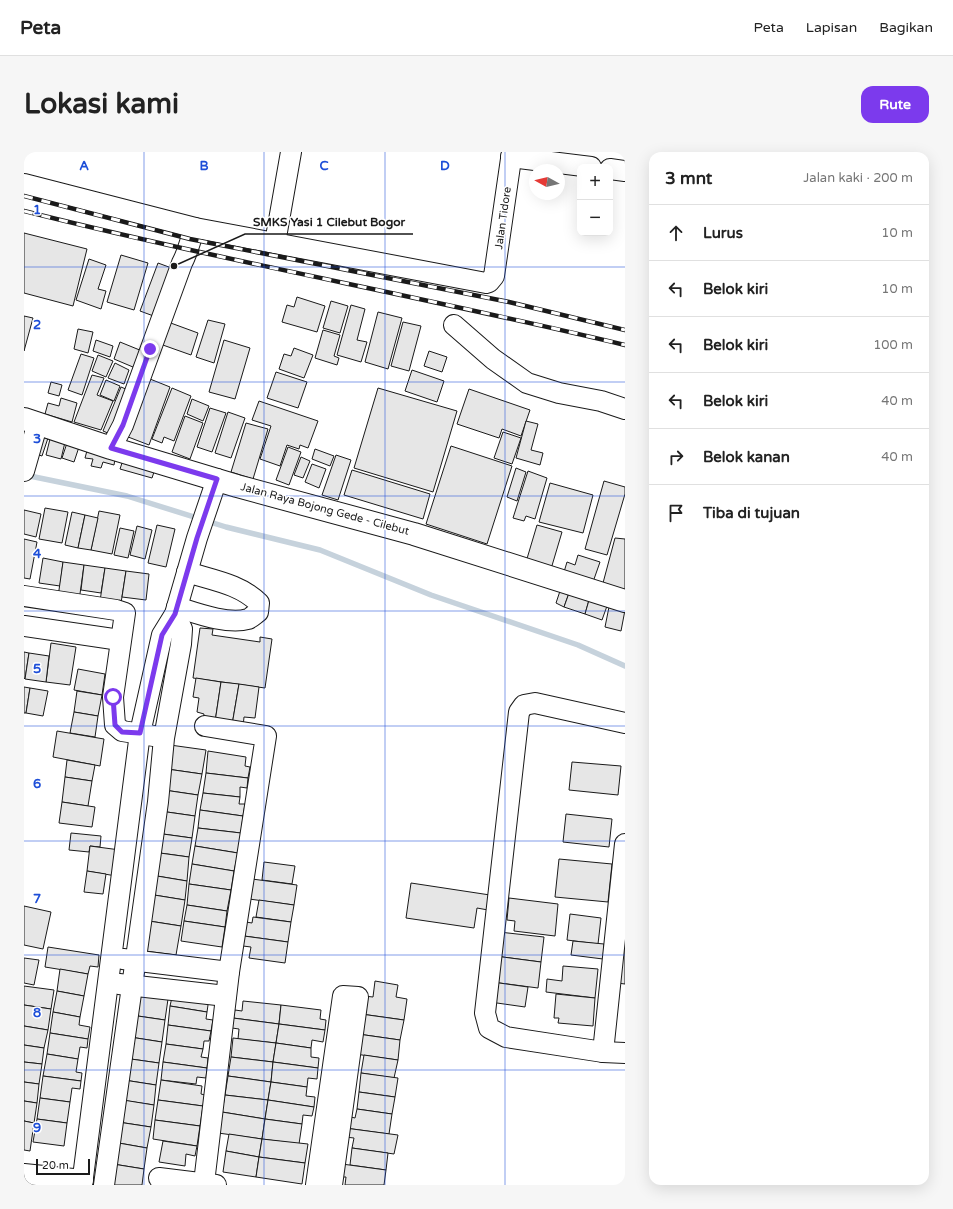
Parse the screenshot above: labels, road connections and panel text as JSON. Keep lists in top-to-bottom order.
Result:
{
  "streets": {
    "main road": ["Jalan Raya Bojong Gede - Cilebut"],
    "street": ["Jalan Tidore"]
  },
  "places": ["SMKS Yasi 1 Cilebut Bogor"],
  "scale_bar": "20 m",
  "north": "left",
  "page": {
    "header": "Peta",
    "nav": ["Peta", "Lapisan", "Bagikan"],
    "buttons": "Rute",
    "title": "Lokasi kami",
    "heading": ["3 mnt", "Jalan kaki · 200 m"],
    "map_buttons": ["+", "−"],
    "list": [
      ["Lurus", "10 m"],
      ["Belok kiri", "10 m"],
      ["Belok kiri", "100 m"],
      ["Belok kiri", "40 m"],
      ["Belok kanan", "40 m"],
      "Tiba di tujuan"
    ],
    "scale": "20 m"
  },
  "grid": {
    "columns": [
      "A",
      "B",
      "C",
      "D"
    ],
    "rows": [
      "1",
      "2",
      "3",
      "4",
      "5",
      "6",
      "7",
      "8",
      "9"
    ]
  }
}
